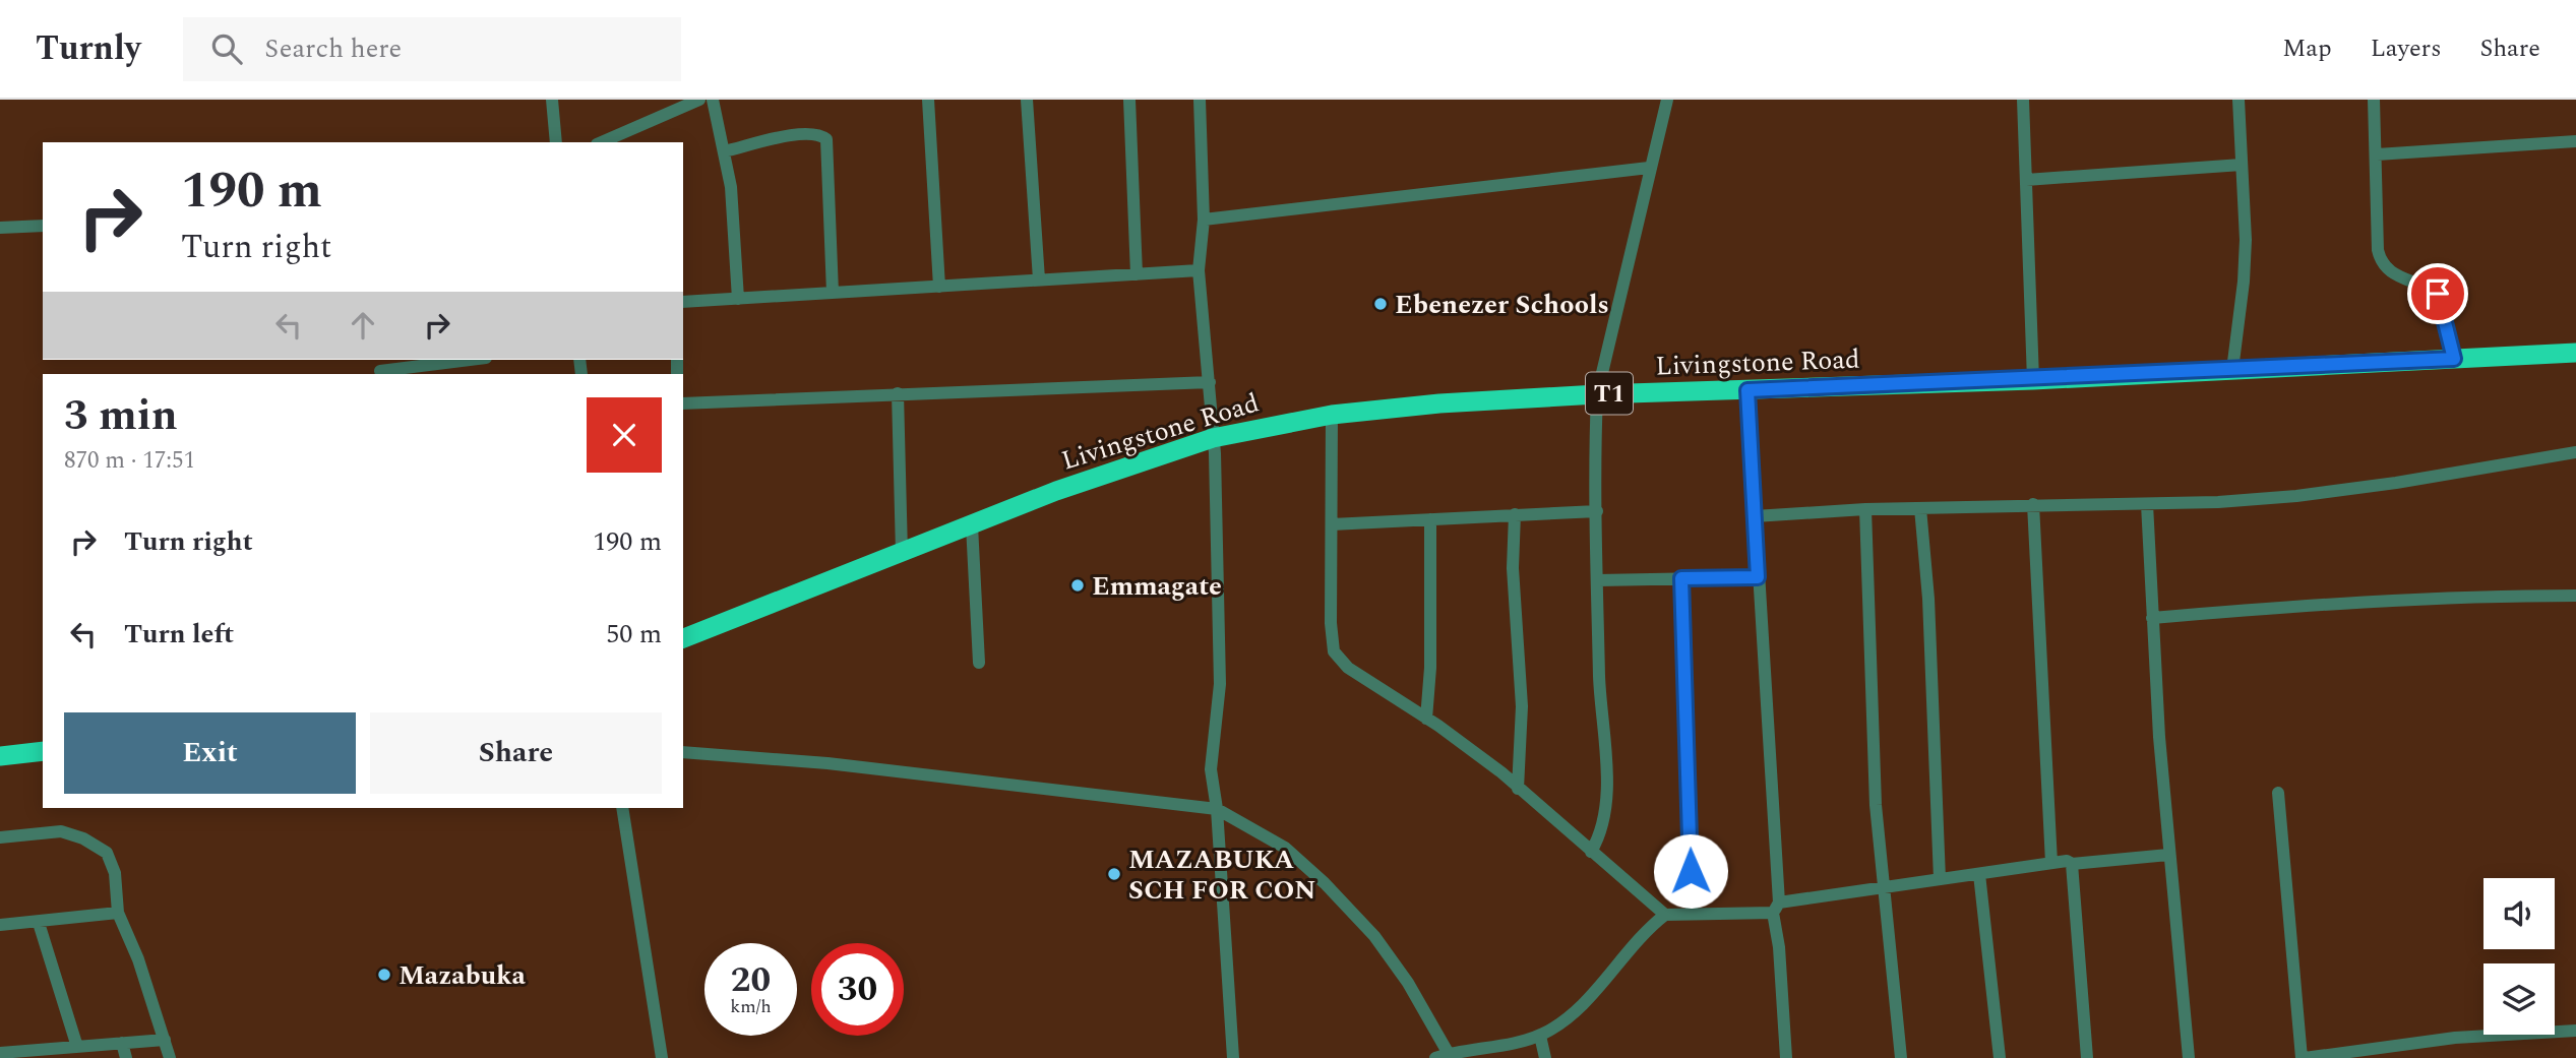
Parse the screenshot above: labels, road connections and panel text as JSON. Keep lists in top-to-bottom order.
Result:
{
  "streets": {
    "highway": ["Livingstone Road", "T1"]
  },
  "places": [
    "Ebenezer Schools",
    "Emmagate",
    "MAZABUKA SCH FOR CON",
    "Mazabuka"
  ],
  "page": {
    "header": "Turnly",
    "search": "Search here",
    "nav": ["Map", "Layers", "Share"],
    "turn": ["190 m", "Turn right"],
    "heading": ["3 min", "870 m · 17:51"],
    "list": [
      {
        "name": "Turn right",
        "value": "190 m"
      },
      {
        "name": "Turn left",
        "value": "50 m"
      }
    ],
    "buttons": ["Exit", "Share"],
    "speed": "20 km/h",
    "limit": "30"
  }
}
